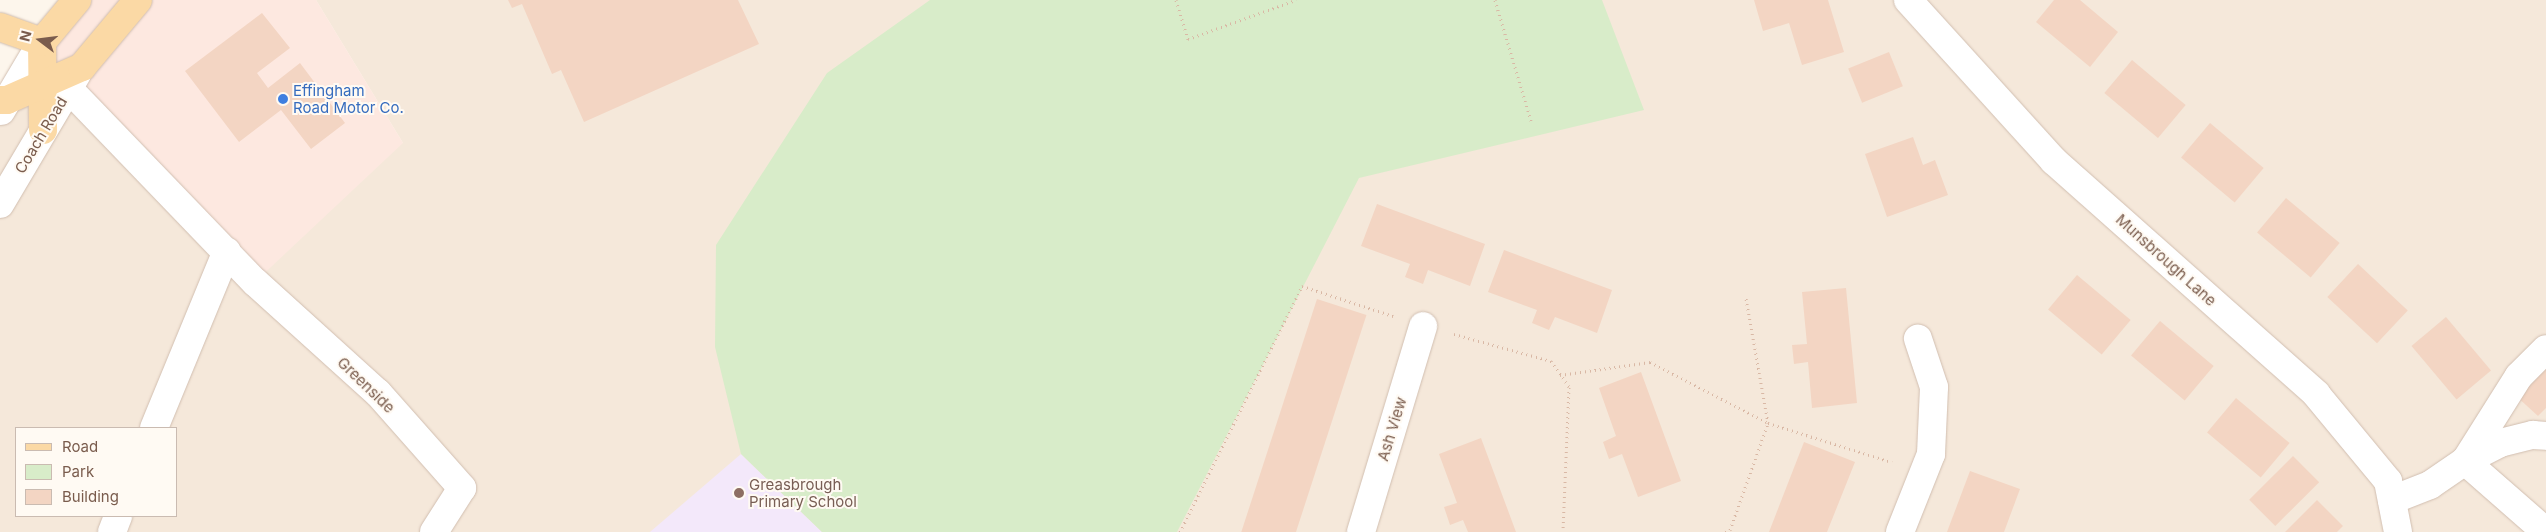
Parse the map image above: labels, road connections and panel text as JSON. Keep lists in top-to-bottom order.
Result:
{
  "streets": {
    "street": [
      "Coach Road",
      "Munsbrough Lane",
      "Greenside",
      "Ash View"
    ]
  },
  "places": ["Effingham Road Motor Co.", "Greasbrough Primary School"],
  "legend": ["Road", "Park", "Building"],
  "north": "left"
}
